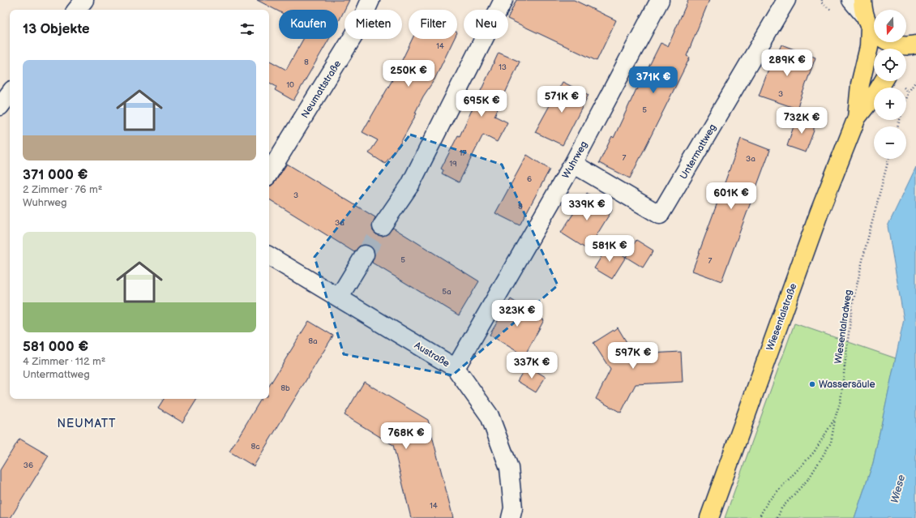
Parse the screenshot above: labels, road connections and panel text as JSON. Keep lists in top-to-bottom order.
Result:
{
  "streets": {
    "main road": ["Wiesentalstraße"],
    "street": [
      "Neumattstraße",
      "Untermattweg",
      "Wuhrweg",
      "Austraße"
    ],
    "path": ["Wiesentalradweg"]
  },
  "crossings": [
    ["Untermattweg", "Wuhrweg"],
    ["Wuhrweg", "Austraße"]
  ],
  "districts": ["NEUMATT"],
  "water": ["Wiese"],
  "places": ["Wassersäule"],
  "house_numbers": [
    "14",
    "8",
    "13",
    "10",
    "3",
    "5",
    "17",
    "7",
    "3a",
    "19",
    "6",
    "3",
    "8",
    "3a",
    "5",
    "7",
    "5a",
    "8a",
    "8b",
    "8c",
    "36",
    "14"
  ],
  "north": "bottom",
  "page": {
    "map_buttons": ["+", "−"],
    "chip": [
      "Kaufen",
      "Mieten",
      "Filter",
      "Neu"
    ],
    "heading": "13 Objekte",
    "list": [
      {
        "name": "371 000 €",
        "note": "2 Zimmer · 76 m² · Wuhrweg"
      },
      {
        "name": "581 000 €",
        "note": "4 Zimmer · 112 m² · Untermattweg"
      }
    ],
    "price": [
      "289K €",
      "250K €",
      "371K €",
      "571K €",
      "695K €",
      "732K €",
      "601K €",
      "339K €",
      "581K €",
      "323K €",
      "597K €",
      "337K €",
      "768K €"
    ]
  }
}
